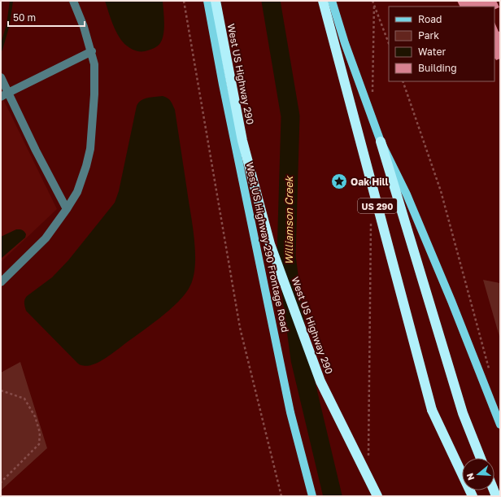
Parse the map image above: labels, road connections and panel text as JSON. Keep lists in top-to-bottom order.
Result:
{
  "streets": {
    "highway": ["West US Highway 290", "US 290"],
    "main road": ["West US Highway 290 Frontage Road"]
  },
  "water": ["Williamson Creek"],
  "places": {
    "place": ["Oak Hill"]
  },
  "legend": [
    "Road",
    "Park",
    "Water",
    "Building"
  ],
  "scale_bar": "50 m",
  "north": "left"
}
